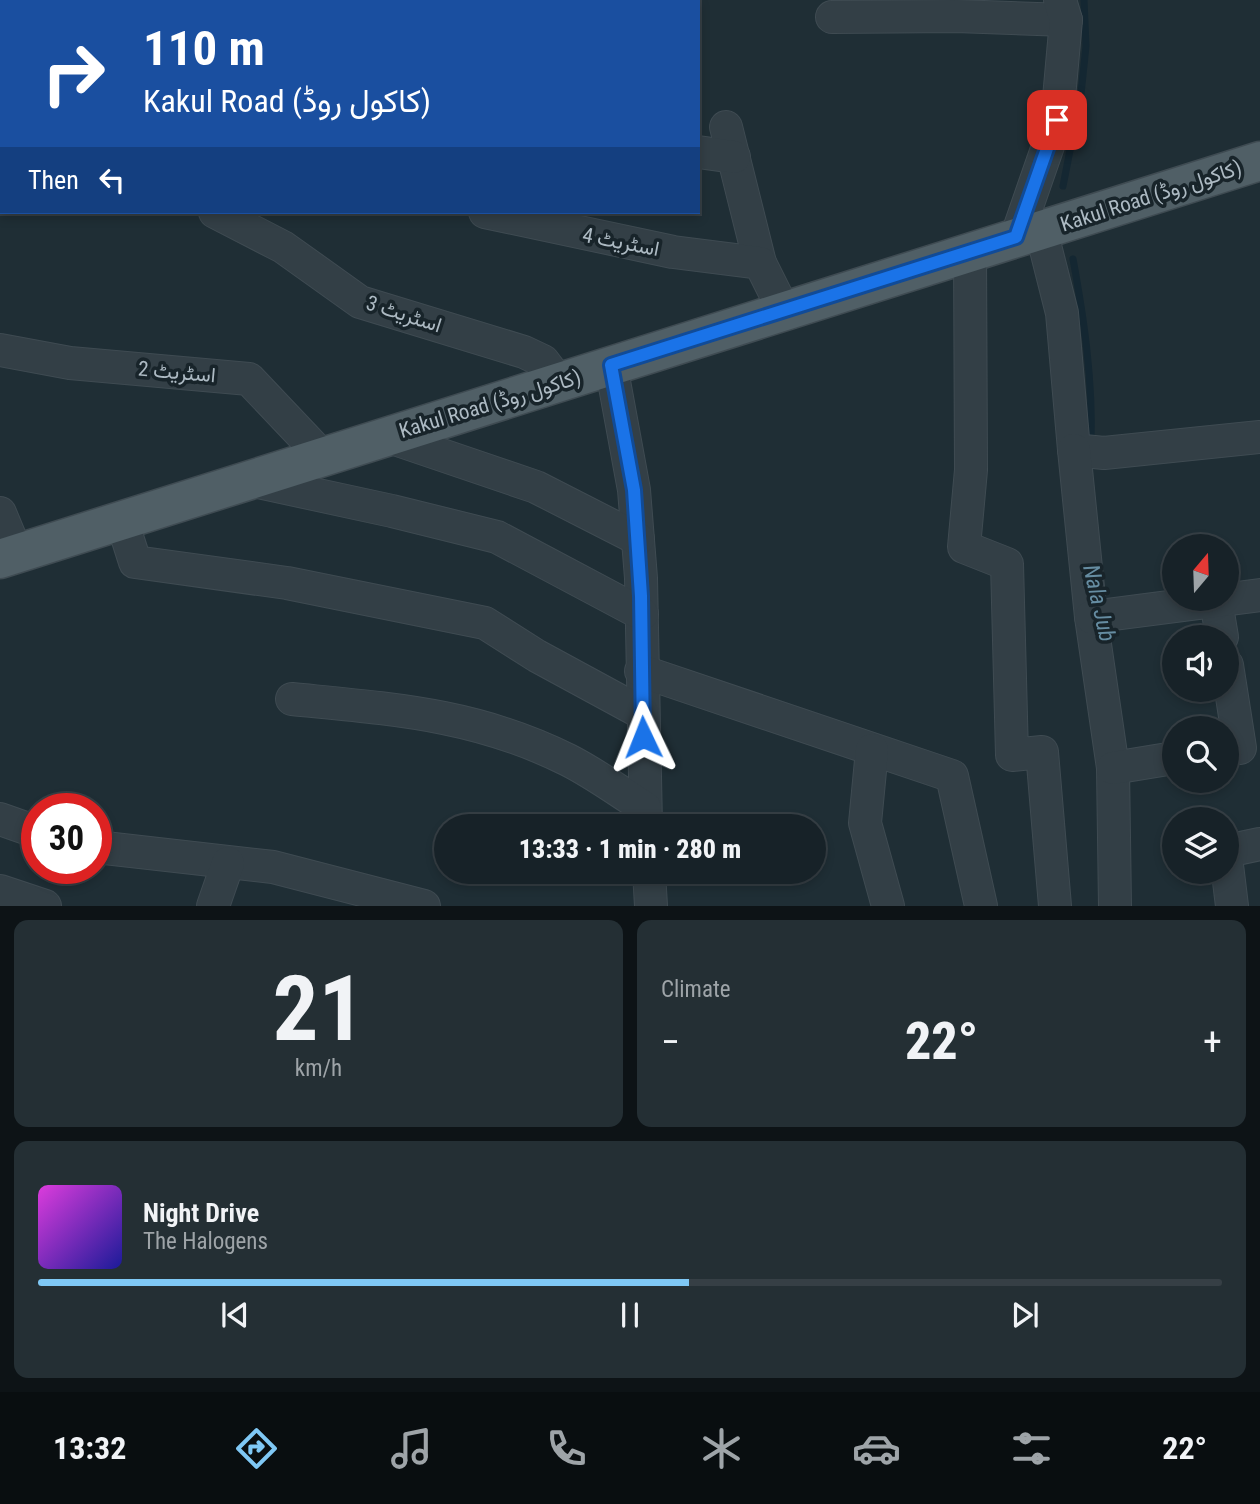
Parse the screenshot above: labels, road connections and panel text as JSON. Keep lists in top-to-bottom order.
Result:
{
  "streets": {
    "main road": ["Kakul Road (کاکول روڈ)"],
    "street": ["اسٹریٹ 4", "اسٹریٹ 3", "اسٹریٹ 2"]
  },
  "crossings": [
    ["Kakul Road (کاکول روڈ)", "اسٹریٹ 3"],
    ["Kakul Road (کاکول روڈ)", "اسٹریٹ 2"]
  ],
  "water": ["Nala Jub"],
  "north": "top",
  "page": {
    "turn": ["110 m", "Kakul Road (کاکول روڈ)"],
    "then": "Then",
    "limit": "30",
    "trip": "13:33 · 1 min · 280 m",
    "tile": [
      ["21", "km/h"],
      "Climate"
    ],
    "heat": ["−", "22°", "+"],
    "song": ["Night Drive", "The Halogens"],
    "tabs": ["13:32", "22°"]
  }
}
